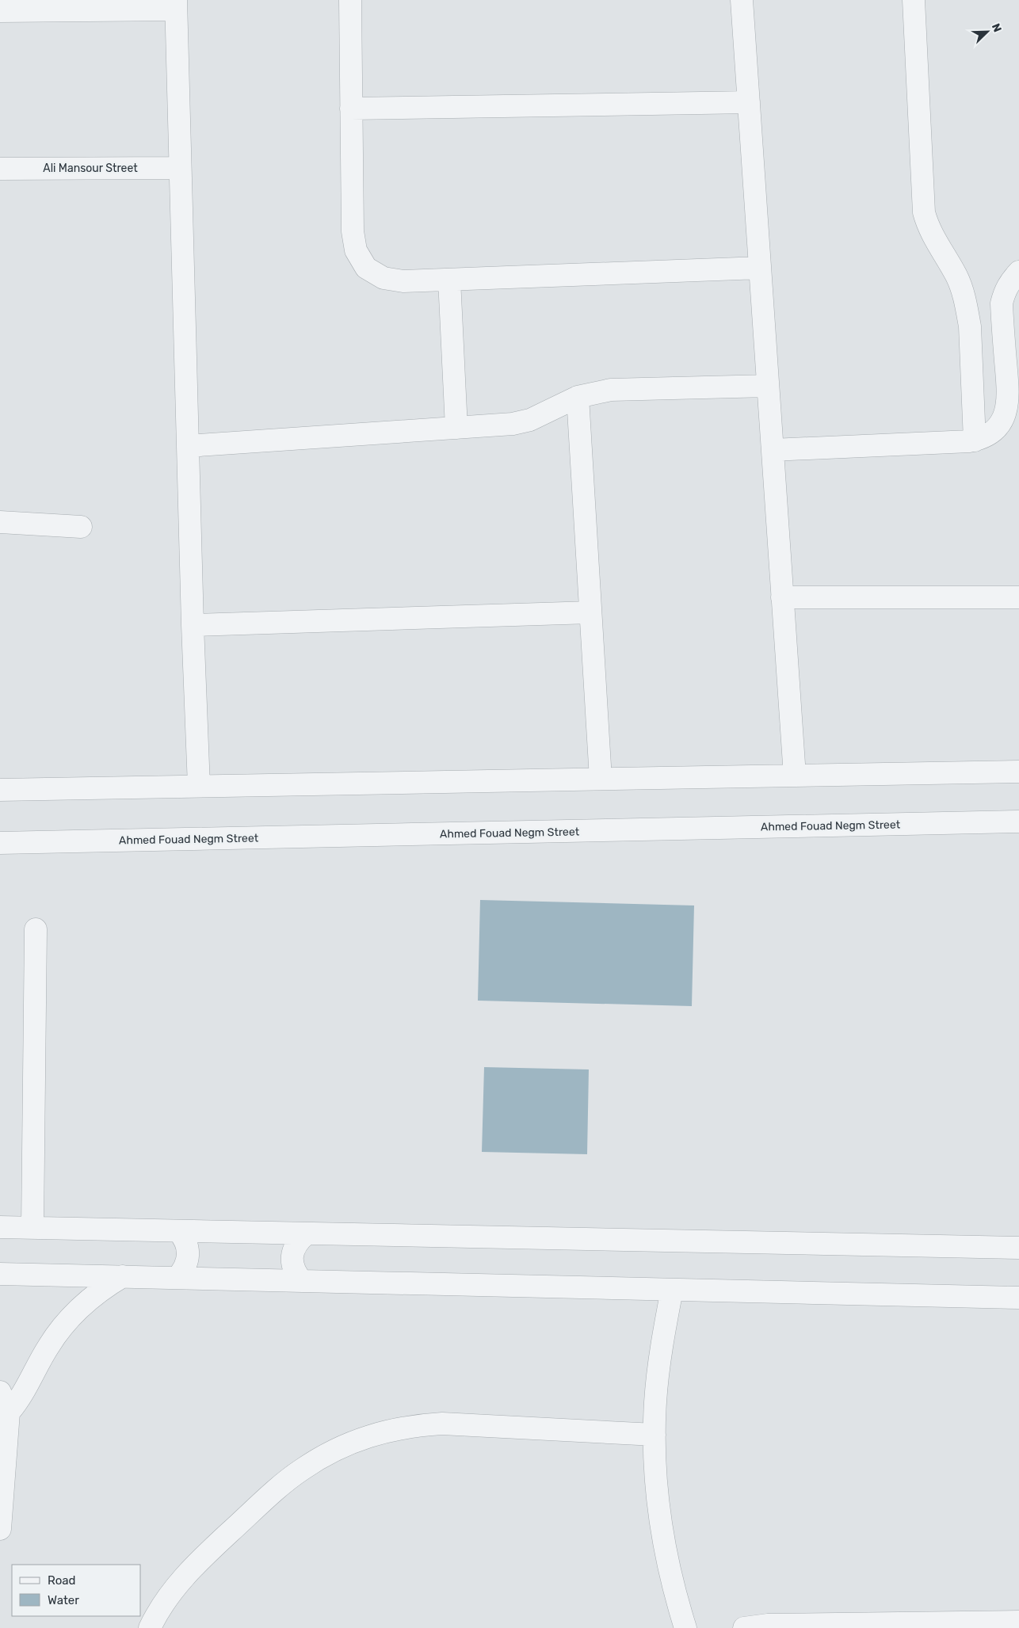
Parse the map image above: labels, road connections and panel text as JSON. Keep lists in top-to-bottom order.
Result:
{
  "streets": {
    "street": ["Ali Mansour Street", "Ahmed Fouad Negm Street"]
  },
  "legend": ["Road", "Water"],
  "north": "top right"
}
